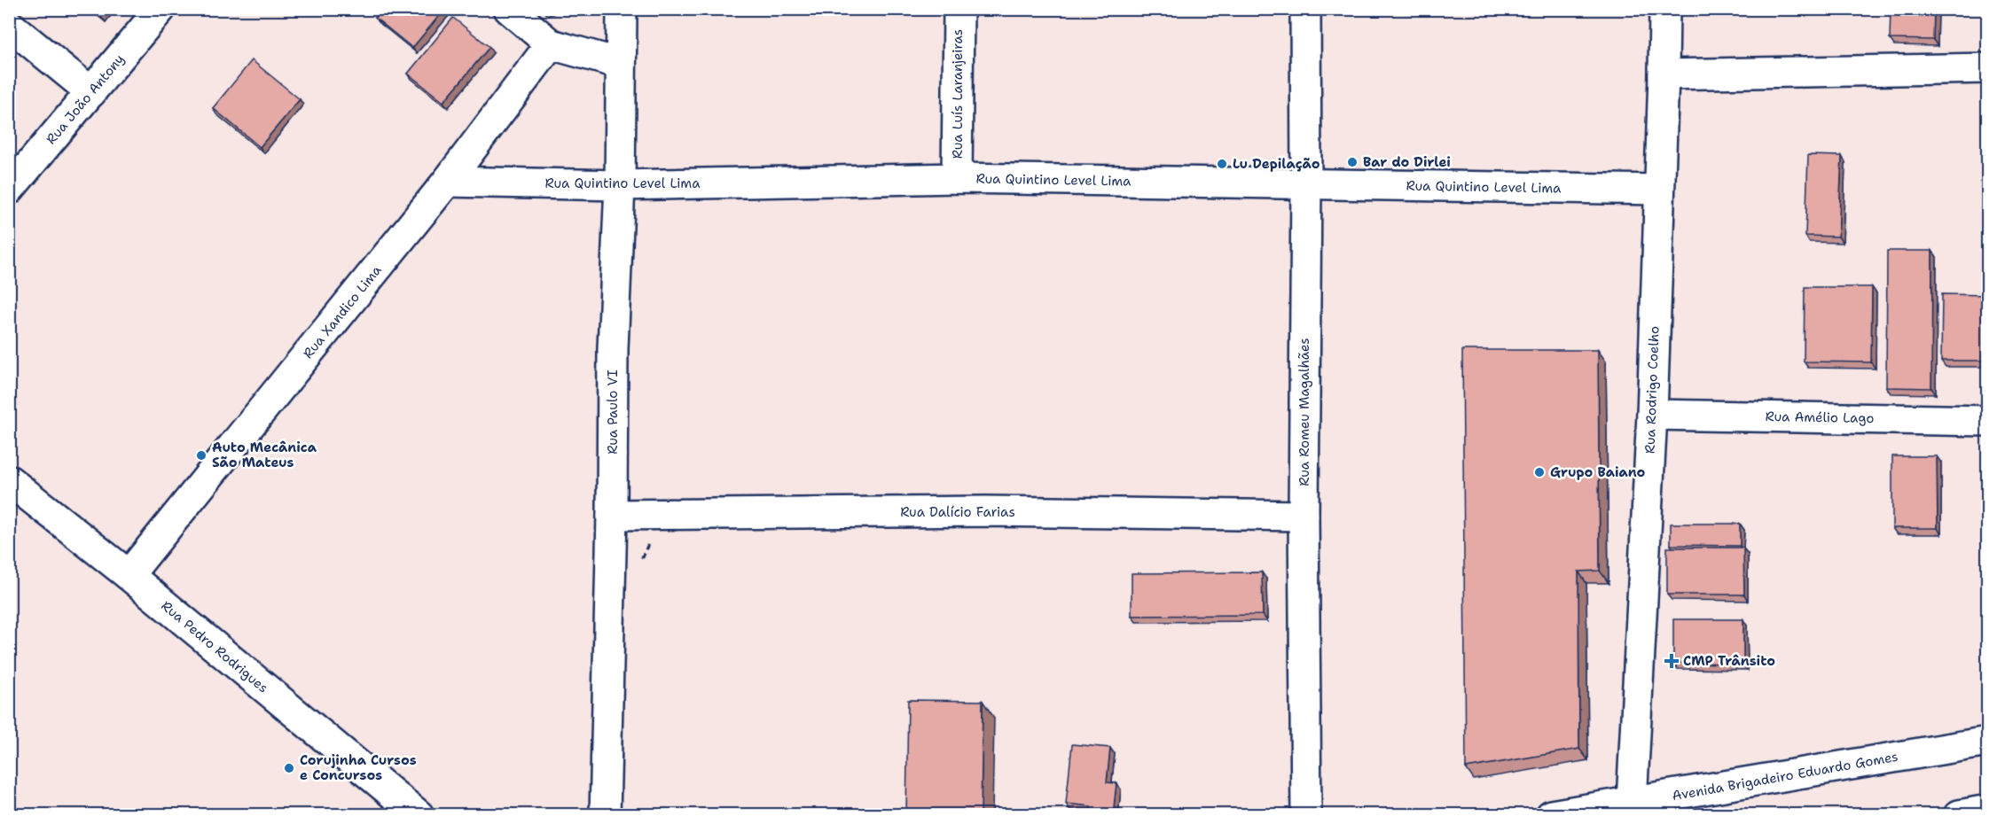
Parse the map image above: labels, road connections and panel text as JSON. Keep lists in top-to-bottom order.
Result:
{
  "streets": {
    "street": [
      "Rua Luís Laranjeiras",
      "Rua João Antony",
      "Rua Quintino Level Lima",
      "Rua Xandico Lima",
      "Rua Rodrigo Coelho",
      "Rua Paulo VI",
      "Rua Romeu Magalhães",
      "Rua Amélio Lago",
      "Rua Dalício Farias",
      "Rua Pedro Rodrigues",
      "Avenida Brigadeiro Eduardo Gomes"
    ]
  },
  "crossings": [
    ["Rua Luís Laranjeiras", "Rua Quintino Level Lima"],
    ["Rua Quintino Level Lima", "Rua Xandico Lima"],
    ["Rua Quintino Level Lima", "Rua Rodrigo Coelho"],
    ["Rua Quintino Level Lima", "Rua Paulo VI"],
    ["Rua Quintino Level Lima", "Rua Romeu Magalhães"],
    ["Rua Xandico Lima", "Rua Pedro Rodrigues"],
    ["Rua Rodrigo Coelho", "Rua Amélio Lago"],
    ["Rua Rodrigo Coelho", "Avenida Brigadeiro Eduardo Gomes"],
    ["Rua Paulo VI", "Rua Dalício Farias"],
    ["Rua Romeu Magalhães", "Rua Dalício Farias"]
  ],
  "places": {
    "other": [
      "Bar do Dirlei",
      "Lu Depilação",
      "Auto Mecânica São Mateus",
      "Grupo Baiano",
      "Corujinha Cursos e Concursos"
    ],
    "health": ["CMP Trânsito"]
  }
}
